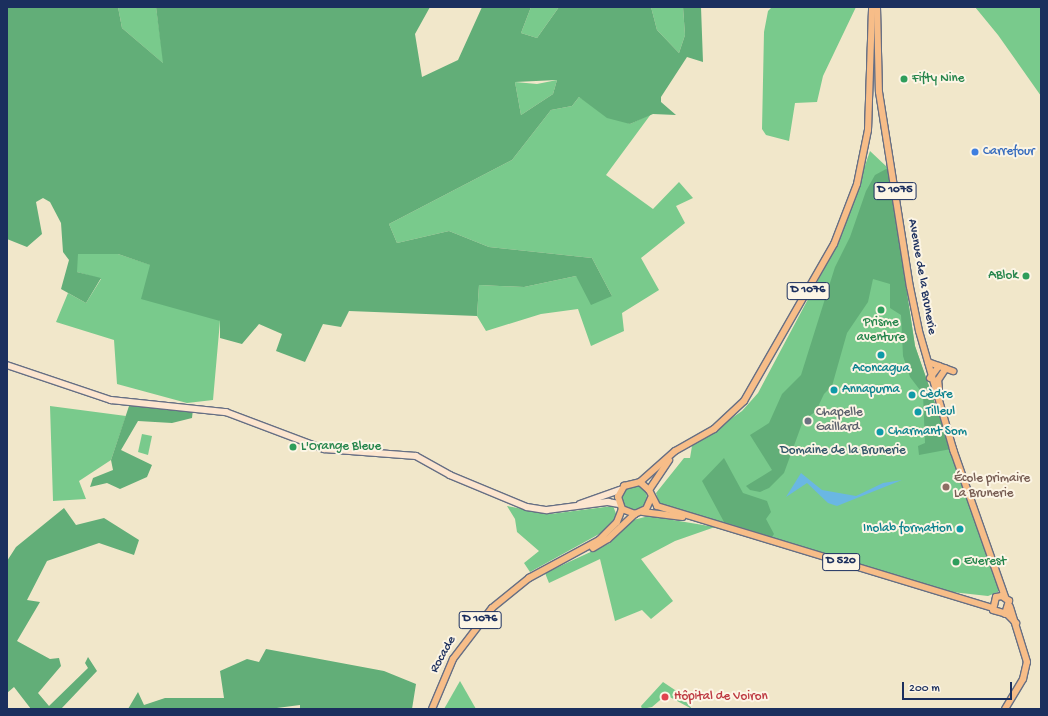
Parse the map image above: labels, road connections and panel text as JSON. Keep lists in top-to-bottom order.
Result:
{
  "streets": {
    "main road": [
      "D 1075",
      "Avenue de la Brunerie",
      "D 1076",
      "D 520",
      "Rocade"
    ]
  },
  "crossings": [
    ["D 1075", "Avenue de la Brunerie"],
    ["D 1075", "D 1076"],
    ["Avenue de la Brunerie", "D 520"],
    ["D 1076", "D 520"],
    ["D 1076", "Rocade"],
    ["D 520", "Rocade"]
  ],
  "parks": ["Domaine de la Brunerie"],
  "places": [
    "Fifty Nine",
    "Carrefour",
    "ABlok",
    "Prisme aventure",
    "Aconcagua",
    "Annapurna",
    "Cèdre",
    "Tilleul",
    "Chapelle Gaillard",
    "Charmant Som",
    "L'Orange Bleue",
    "École primaire La Brunerie",
    "Inolab formation",
    "Everest",
    "Hôpital de Voiron"
  ],
  "scale_bar": "200 m"
}
